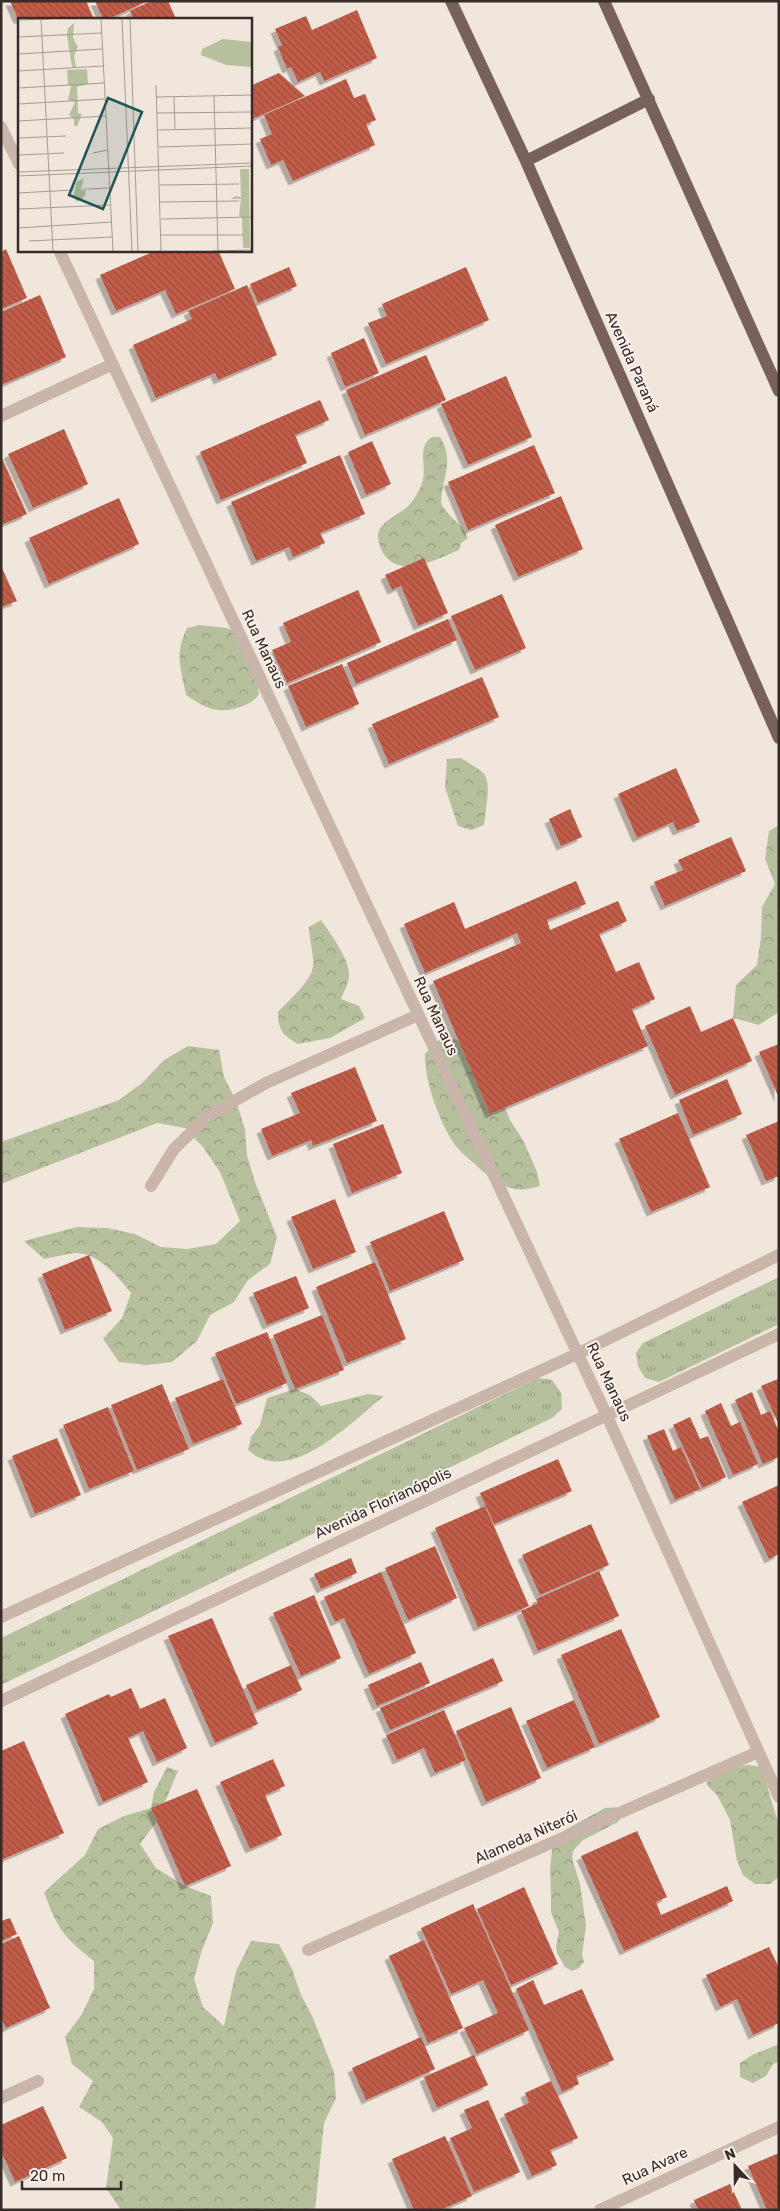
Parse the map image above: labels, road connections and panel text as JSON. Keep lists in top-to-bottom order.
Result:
{
  "streets": {
    "main road": ["Avenida Paraná"],
    "street": [
      "Rua Manaus",
      "Avenida Florianópolis",
      "Alameda Niterói",
      "Rua Avare"
    ]
  },
  "crossings": [
    ["Rua Manaus", "Avenida Florianópolis"],
    ["Rua Manaus", "Alameda Niterói"]
  ],
  "scale_bar": "20 m",
  "north": "top"
}
